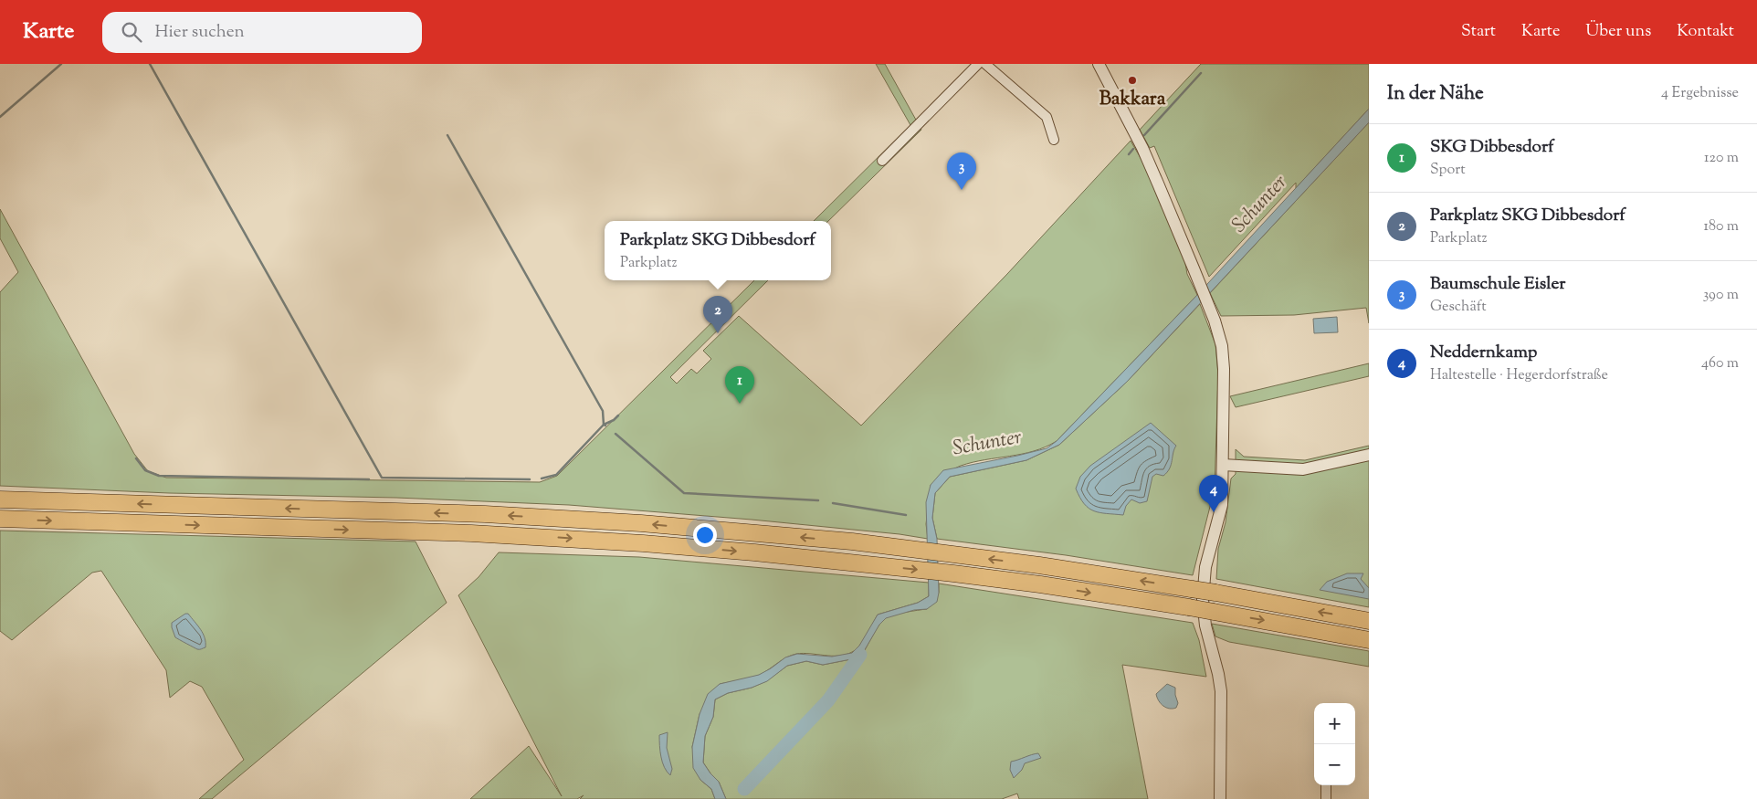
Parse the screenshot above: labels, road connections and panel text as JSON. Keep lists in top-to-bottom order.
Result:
{
  "water": ["Schunter"],
  "places": ["Bakkara"],
  "page": {
    "header": "Karte",
    "search": "Hier suchen",
    "nav": [
      "Start",
      "Karte",
      "Über uns",
      "Kontakt"
    ],
    "heading": ["In der Nähe", "4 Ergebnisse"],
    "list": [
      {
        "mark": "1",
        "name": "SKG Dibbesdorf",
        "note": "Sport",
        "value": "120 m"
      },
      {
        "mark": "2",
        "name": "Parkplatz SKG Dibbesdorf",
        "note": "Parkplatz",
        "value": "180 m"
      },
      {
        "mark": "3",
        "name": "Baumschule Eisler",
        "note": "Geschäft",
        "value": "390 m"
      },
      {
        "mark": "4",
        "name": "Neddernkamp",
        "note": "Haltestelle · Hegerdorfstraße",
        "value": "460 m"
      }
    ],
    "pins": [
      "3",
      "2",
      "1",
      "4"
    ],
    "popup": ["Parkplatz SKG Dibbesdorf", "Parkplatz"],
    "map_buttons": ["+", "−"]
  }
}
